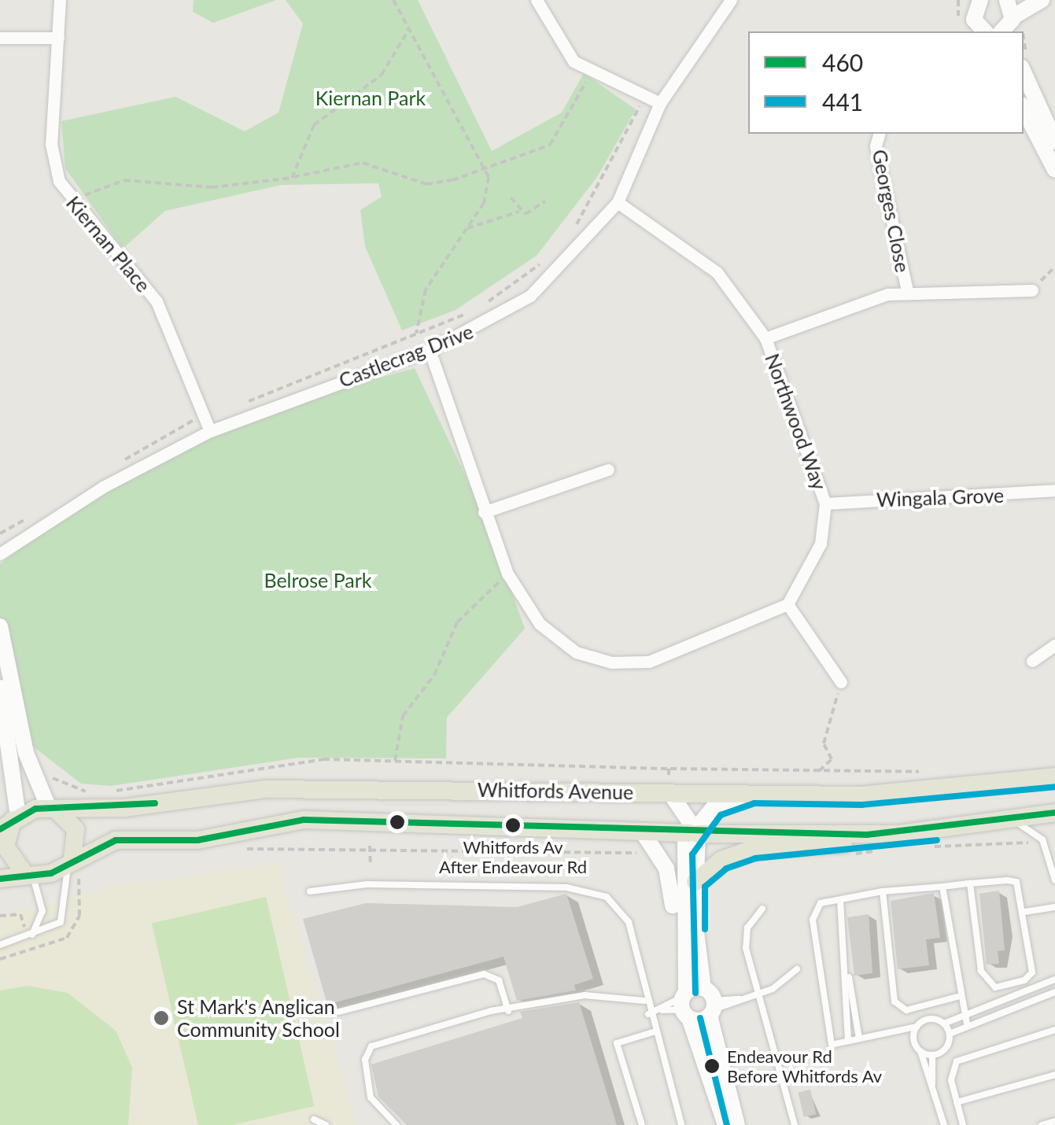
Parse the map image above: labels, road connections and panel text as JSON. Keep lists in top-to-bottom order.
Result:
{
  "streets": {
    "main road": ["Whitfords Avenue"],
    "street": [
      "Georges Close",
      "Kiernan Place",
      "Castlecrag Drive",
      "Northwood Way",
      "Wingala Grove"
    ]
  },
  "crossings": [
    ["Kiernan Place", "Castlecrag Drive"],
    ["Castlecrag Drive", "Northwood Way"],
    ["Northwood Way", "Wingala Grove"]
  ],
  "parks": ["Kiernan Park", "Belrose Park"],
  "places": ["Whitfords Av After Endeavour Rd", "St Mark's Anglican Community School", "Endeavour Rd Before Whitfords Av"],
  "lines": ["transit line 441", "transit line 460"],
  "legend": ["460", "441"]
}
